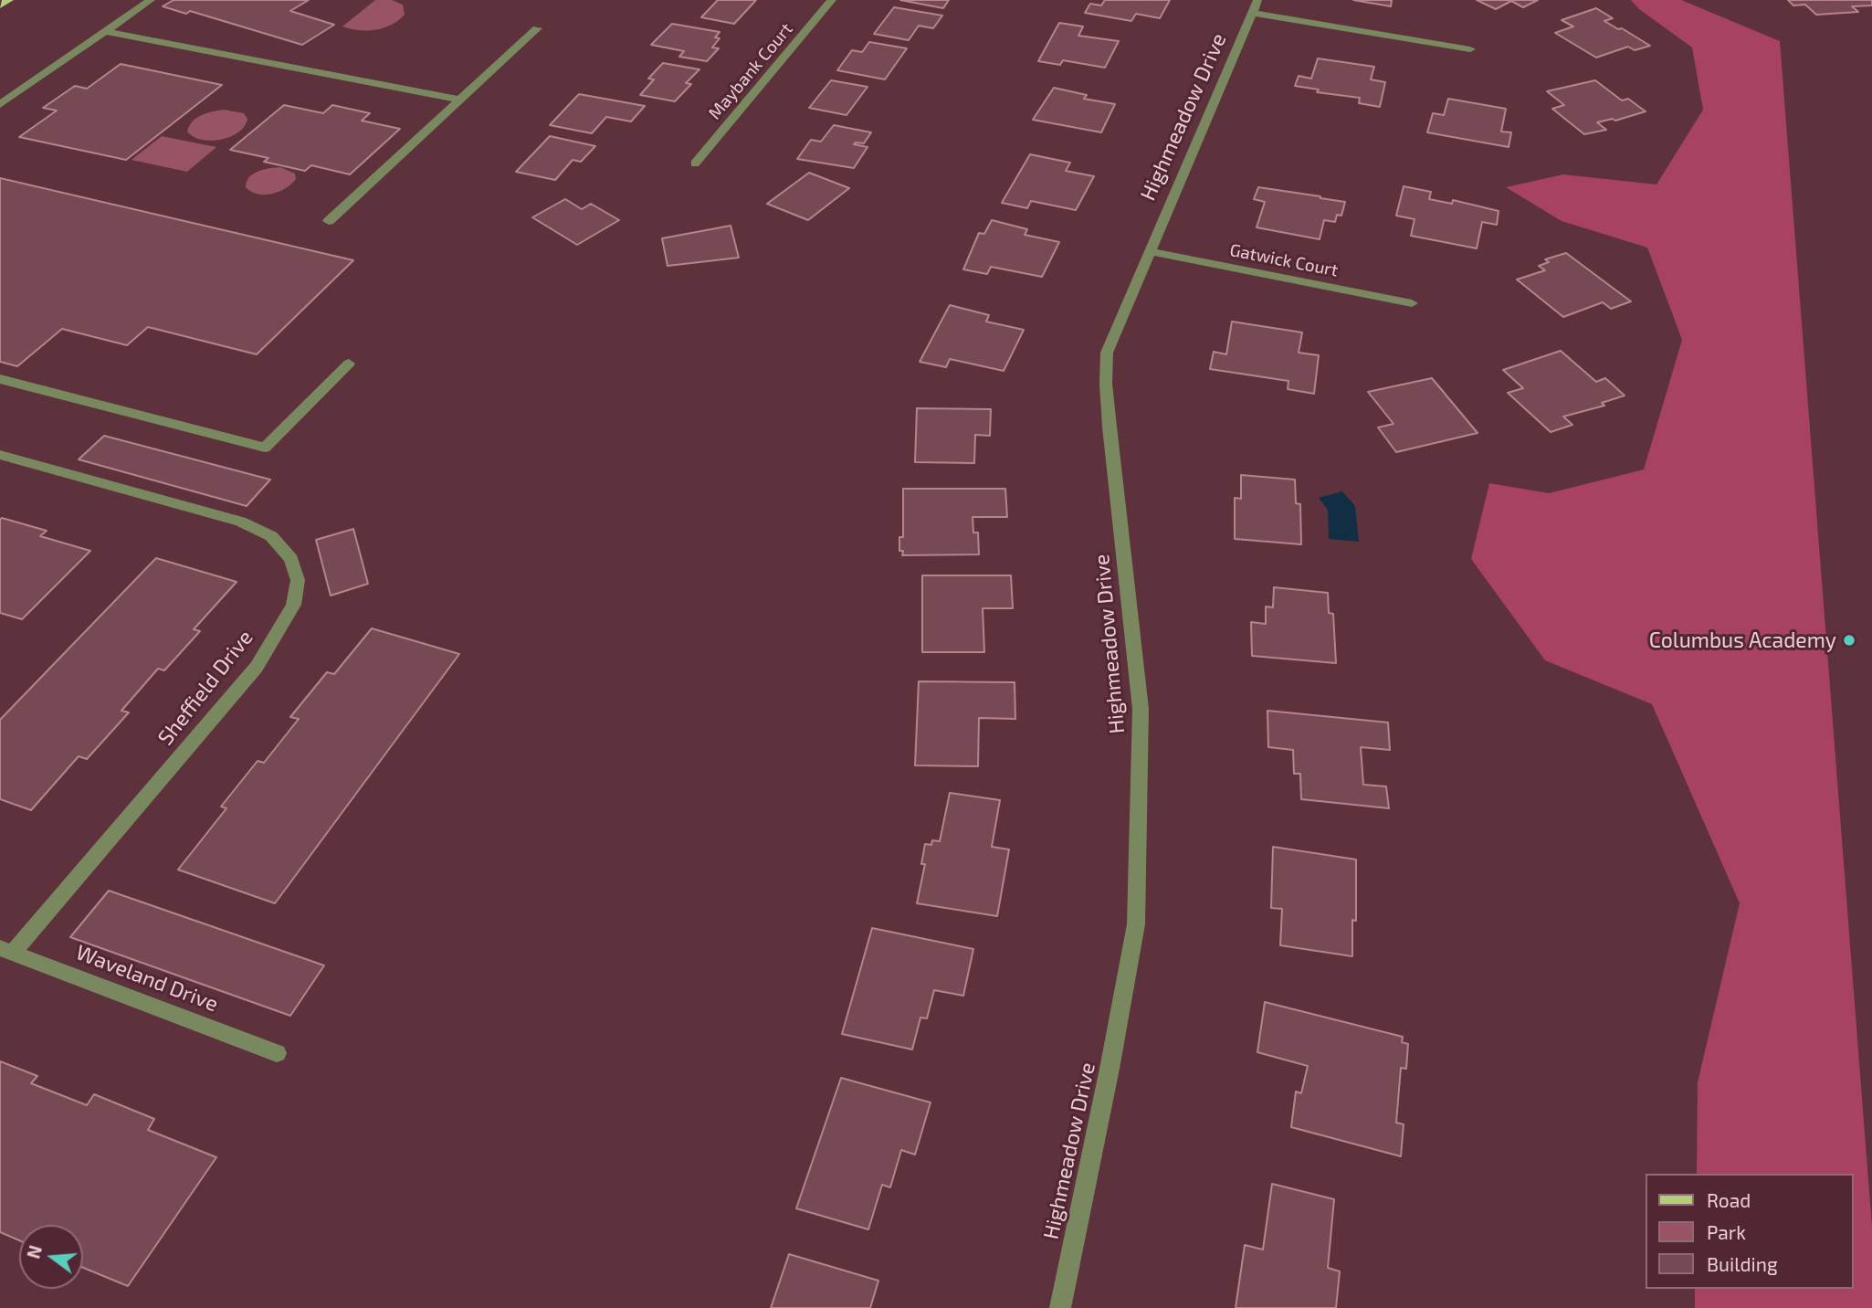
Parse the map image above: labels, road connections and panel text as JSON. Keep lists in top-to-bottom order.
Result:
{
  "streets": {
    "street": [
      "Maybank Court",
      "Highmeadow Drive",
      "Gatwick Court",
      "Sheffield Drive",
      "Waveland Drive"
    ]
  },
  "crossings": [
    ["Highmeadow Drive", "Gatwick Court"],
    ["Sheffield Drive", "Waveland Drive"]
  ],
  "places": ["Columbus Academy"],
  "legend": ["Road", "Park", "Building"],
  "north": "left"
}
